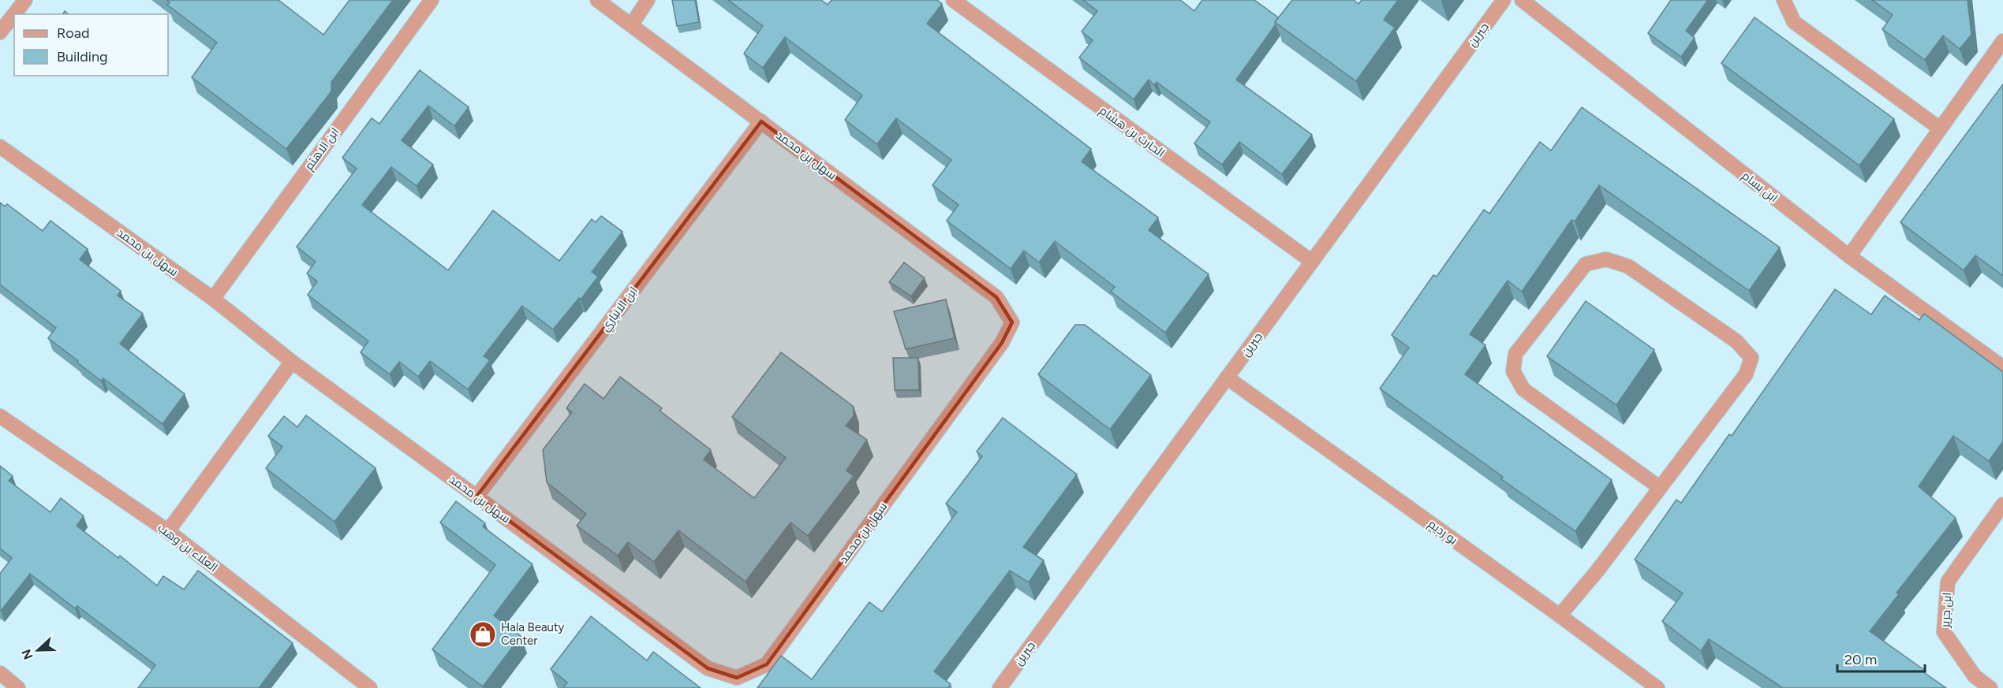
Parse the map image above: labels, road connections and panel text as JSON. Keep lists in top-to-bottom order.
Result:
{
  "streets": {
    "street": [
      "جبرين",
      "الحارث بن هشام",
      "ابن الاهتم",
      "سهل بن محمد",
      "ابن بسام",
      "ابن الانباري",
      "بو رديم",
      "العلاء بن وهب",
      "ابن جرير"
    ]
  },
  "crossings": [
    ["جبرين", "الحارث بن هشام"],
    ["جبرين", "بو رديم"],
    ["ابن الاهتم", "سهل بن محمد"],
    ["سهل بن محمد", "ابن الانباري"]
  ],
  "places": {
    "shop": ["Hala Beauty Center"]
  },
  "legend": ["Road", "Building"],
  "scale_bar": "20 m",
  "north": "left"
}
